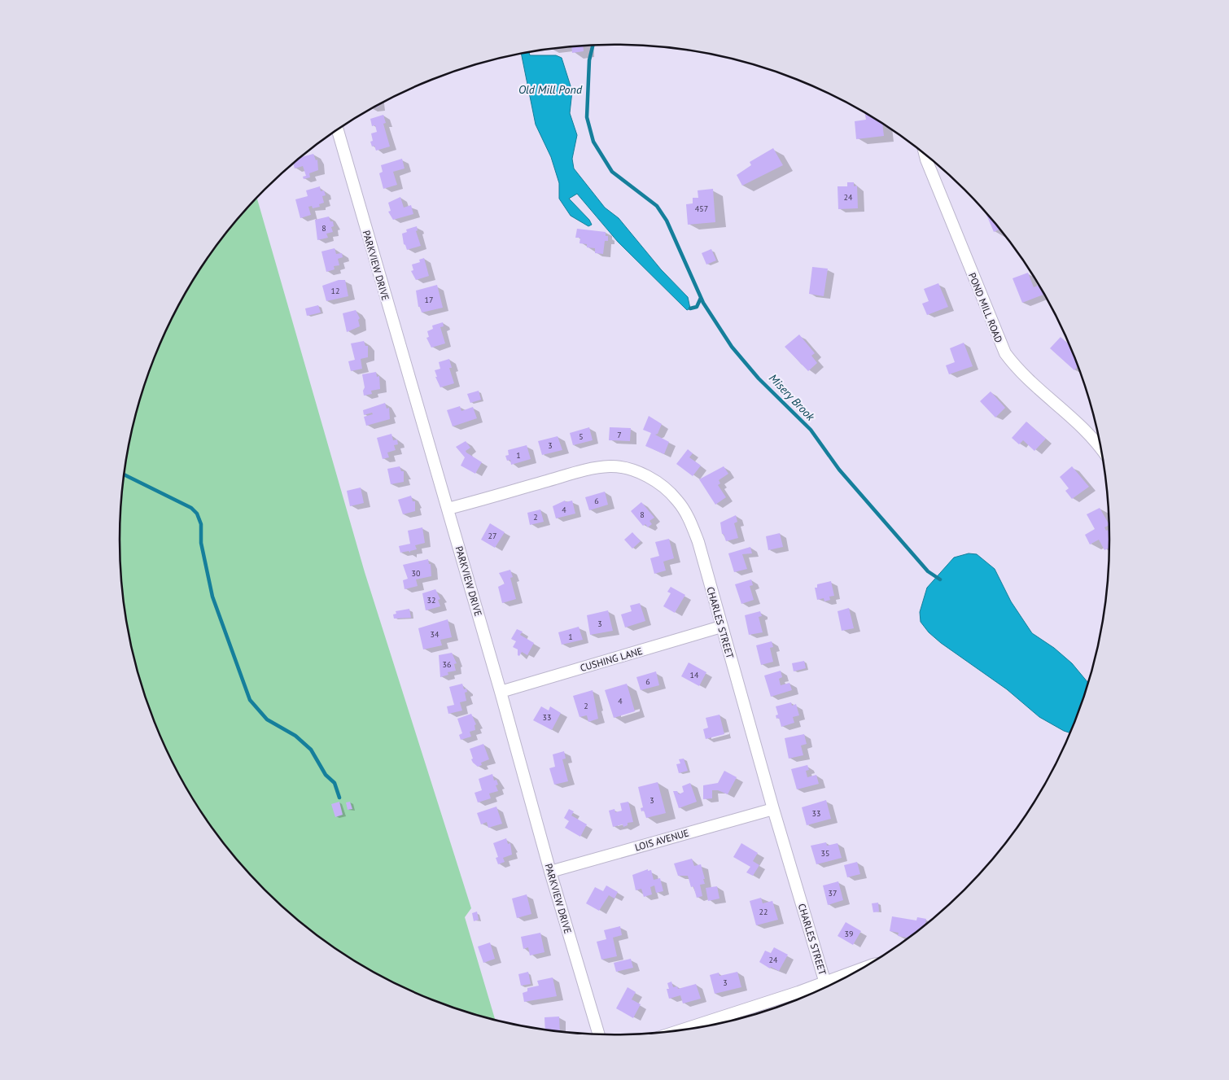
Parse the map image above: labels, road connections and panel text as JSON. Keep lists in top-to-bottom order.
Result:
{
  "streets": {
    "street": [
      "PARKVIEW DRIVE",
      "POND MILL ROAD",
      "CHARLES STREET",
      "CUSHING LANE",
      "LOIS AVENUE"
    ]
  },
  "crossings": [
    ["PARKVIEW DRIVE", "CHARLES STREET"],
    ["PARKVIEW DRIVE", "CUSHING LANE"],
    ["PARKVIEW DRIVE", "LOIS AVENUE"],
    ["CHARLES STREET", "CUSHING LANE"],
    ["CHARLES STREET", "LOIS AVENUE"]
  ],
  "water": ["Old Mill Pond", "Misery Brook"],
  "house_numbers": [
    "24",
    "457",
    "8",
    "12",
    "17",
    "7",
    "5",
    "3",
    "1",
    "6",
    "4",
    "8",
    "2",
    "27",
    "30",
    "32",
    "3",
    "34",
    "1",
    "36",
    "14",
    "6",
    "4",
    "2",
    "33",
    "3",
    "33",
    "35",
    "37",
    "22",
    "39",
    "24",
    "3"
  ]
}
